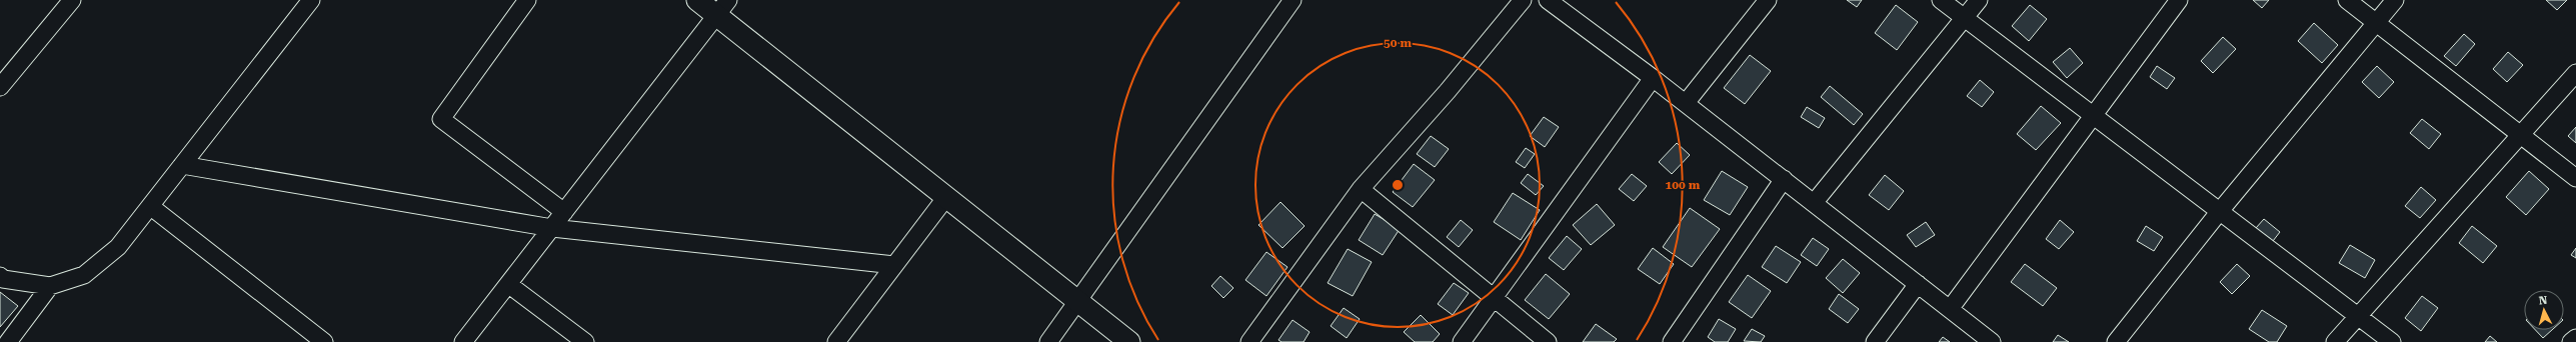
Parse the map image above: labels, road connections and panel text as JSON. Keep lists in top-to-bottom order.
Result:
{
  "north": "top",
  "rings": ["50 m", "100 m"]
}
